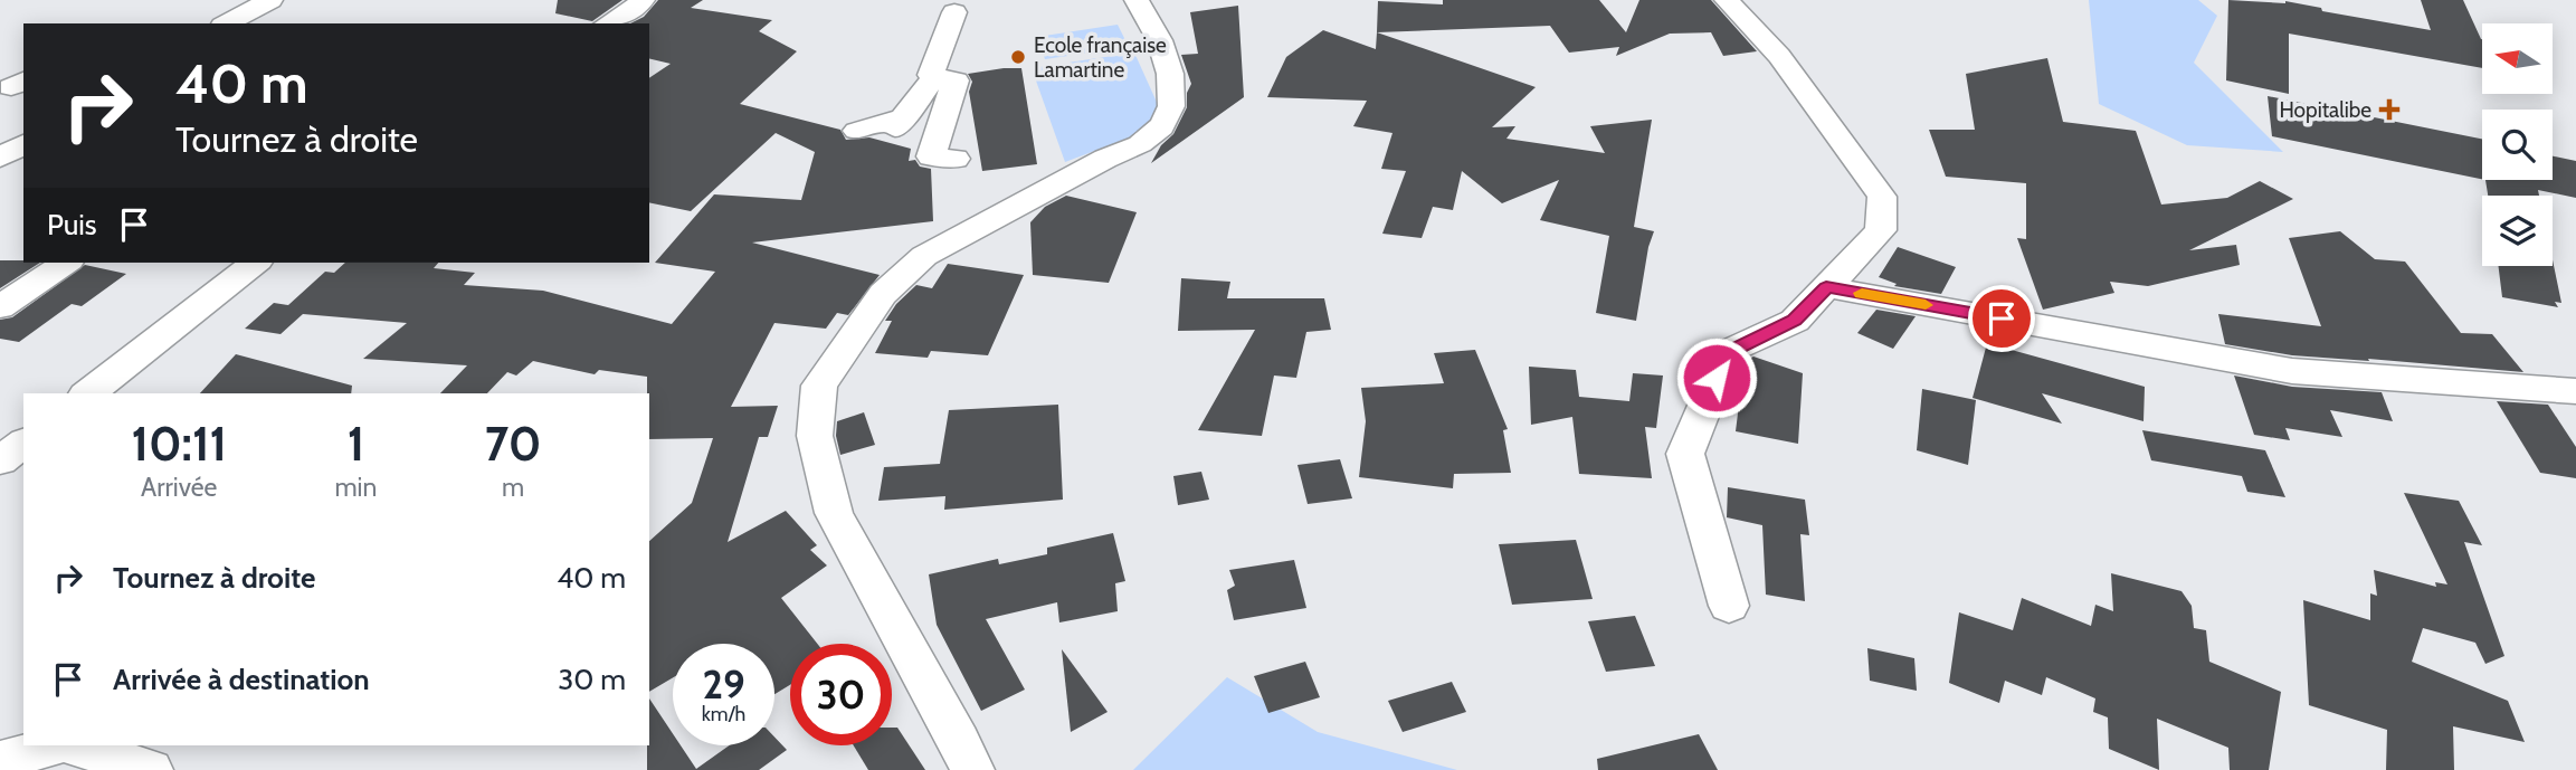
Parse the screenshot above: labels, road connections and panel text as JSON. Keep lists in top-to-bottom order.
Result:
{
  "places": {
    "other": ["Ecole française Lamartine"],
    "health": ["Hopitalibe"]
  },
  "north": "left",
  "page": {
    "turn": ["40 m", "Tournez à droite"],
    "then": "Puis",
    "eta": [
      "10:11",
      "Arrivée",
      "1",
      "min",
      "70",
      "m"
    ],
    "list": [
      {
        "name": "Tournez à droite",
        "value": "40 m"
      },
      {
        "name": "Arrivée à destination",
        "value": "30 m"
      }
    ],
    "speed": "29 km/h",
    "limit": "30"
  }
}
